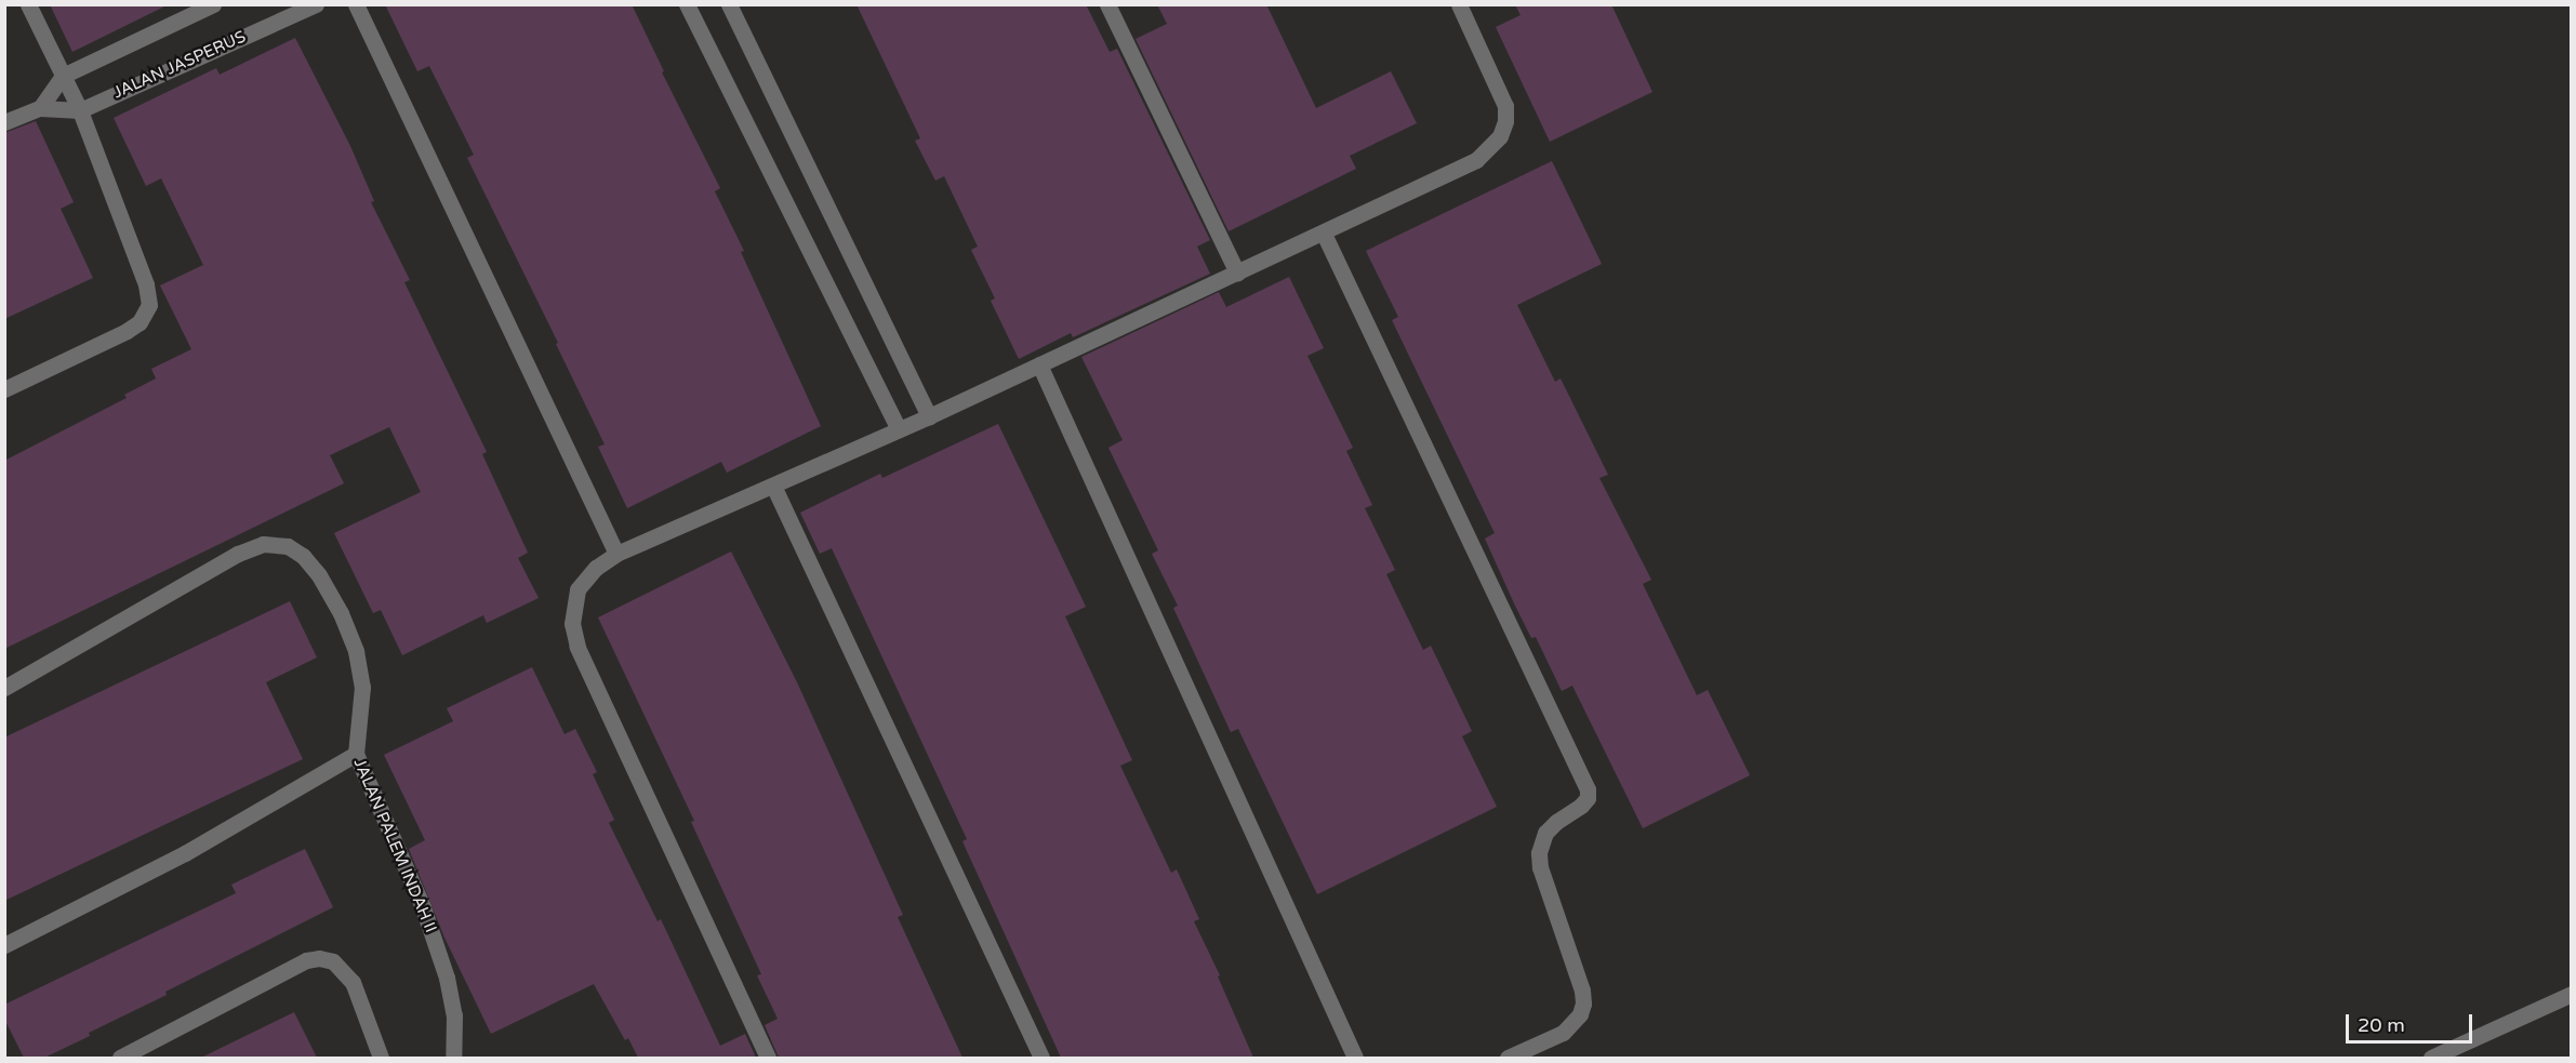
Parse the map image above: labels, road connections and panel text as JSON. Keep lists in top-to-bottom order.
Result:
{
  "streets": {
    "street": ["JALAN JASPERUS", "JALAN PALEM INDAH II"]
  },
  "scale_bar": "20 m"
}
